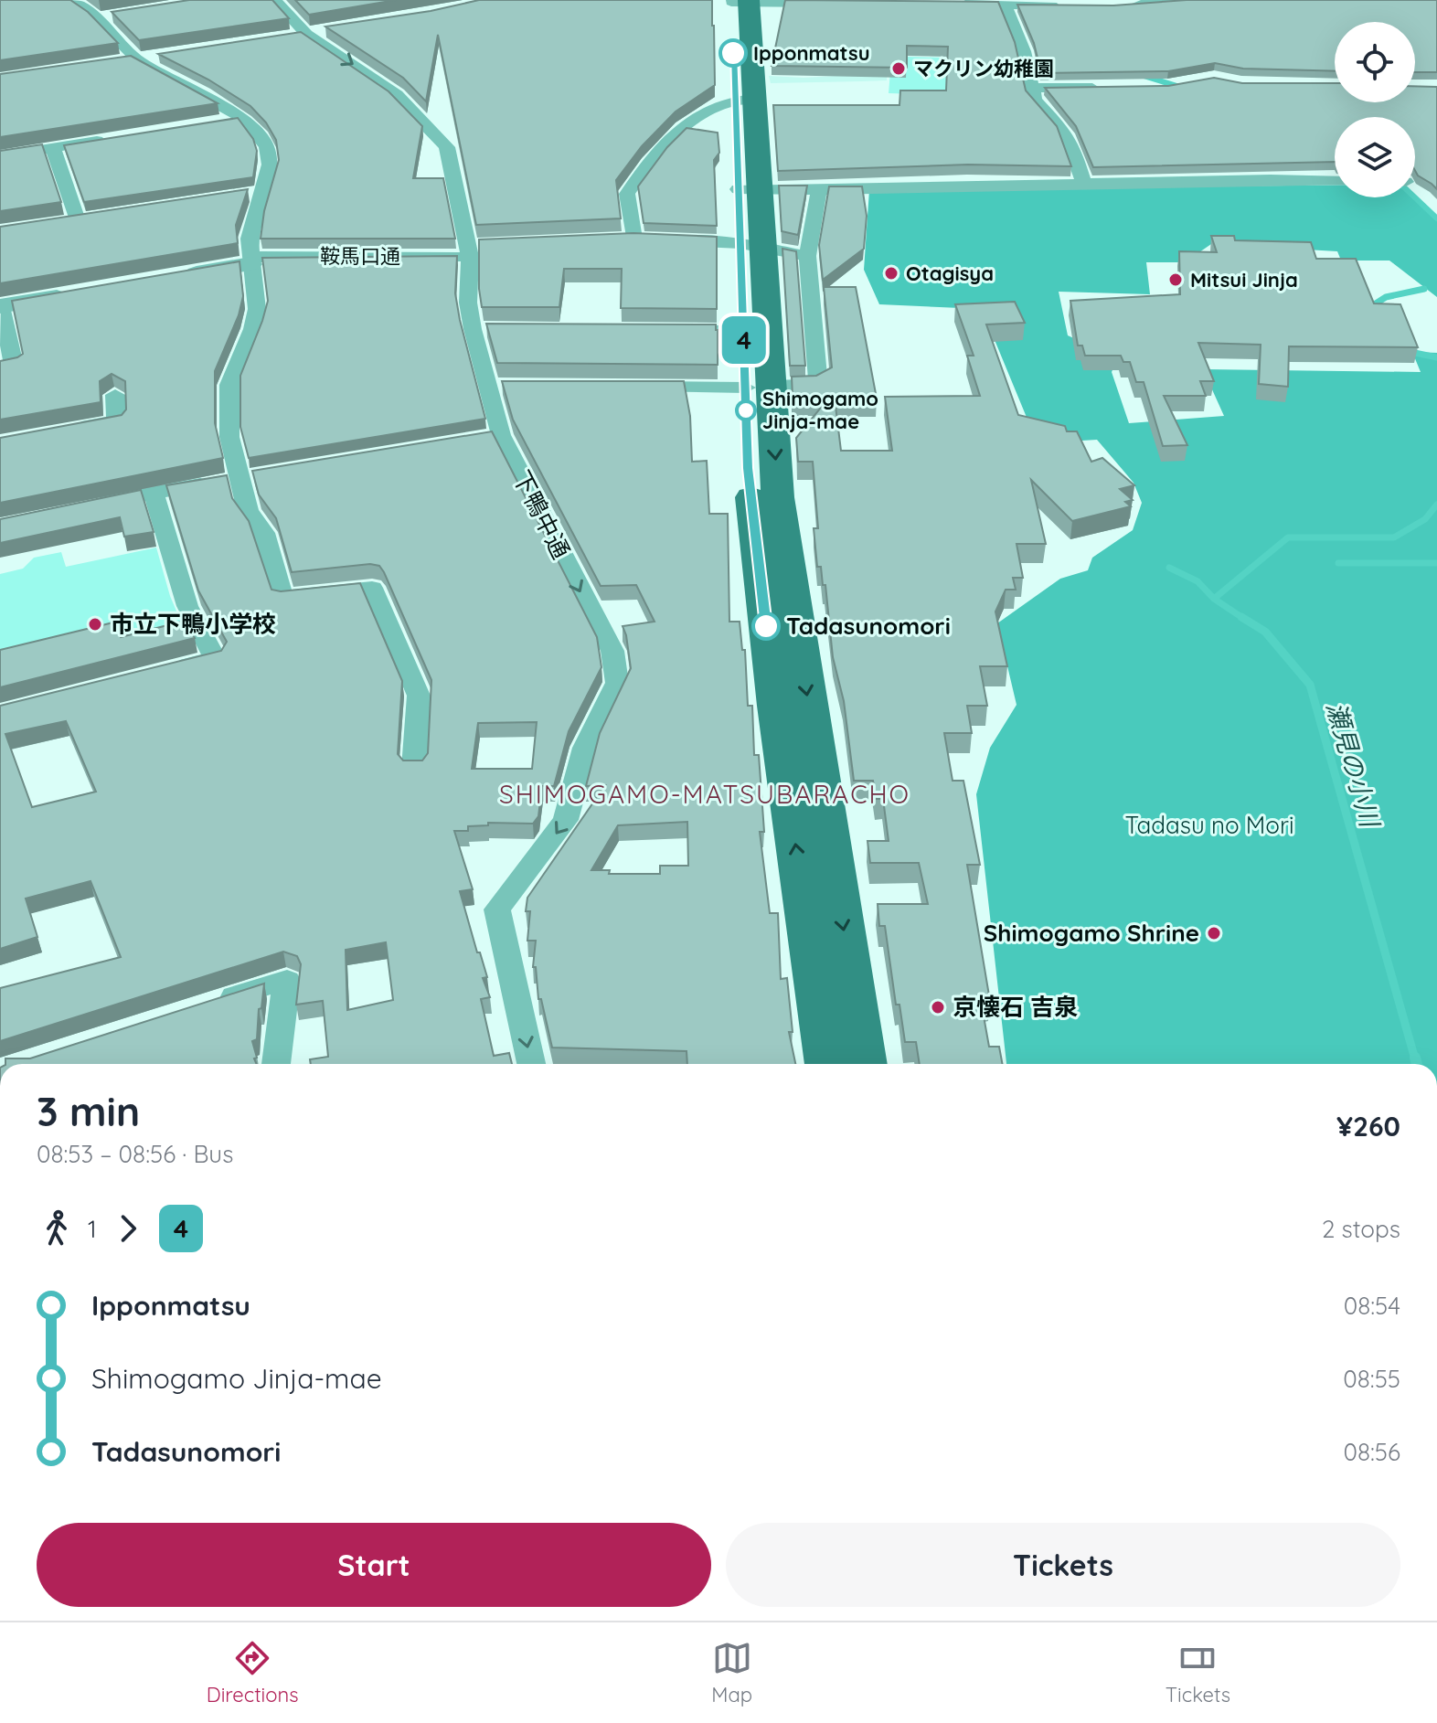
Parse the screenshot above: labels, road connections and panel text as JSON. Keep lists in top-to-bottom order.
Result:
{
  "streets": {
    "street": ["鞍馬口通", "下鴨中通"]
  },
  "crossings": [
    ["鞍馬口通", "下鴨中通"]
  ],
  "one_way": ["下鴨中通"],
  "districts": ["SHIMOGAMO-MATSUBARACHO"],
  "water": ["瀬見の小川"],
  "parks": ["Tadasu no Mori"],
  "places": [
    "Ipponmatsu",
    "マクリン幼稚園",
    "Otagisya",
    "Mitsui Jinja",
    "Shimogamo Jinja-mae",
    "市立下鴨小学校",
    "Tadasunomori",
    "Shimogamo Shrine",
    "京懐石 吉泉"
  ],
  "lines": ["bus line 4"],
  "page": {
    "on_map": "4",
    "heading": ["3 min", "08:53 – 08:56 · Bus", "¥260"],
    "legs": ["1", "4", "2 stops"],
    "list": [
      {
        "name": "Ipponmatsu",
        "value": "08:54"
      },
      {
        "name": "Shimogamo Jinja-mae",
        "value": "08:55"
      },
      {
        "name": "Tadasunomori",
        "value": "08:56"
      }
    ],
    "buttons": ["Start", "Tickets"],
    "tabs": ["Directions", "Map", "Tickets"]
  }
}
